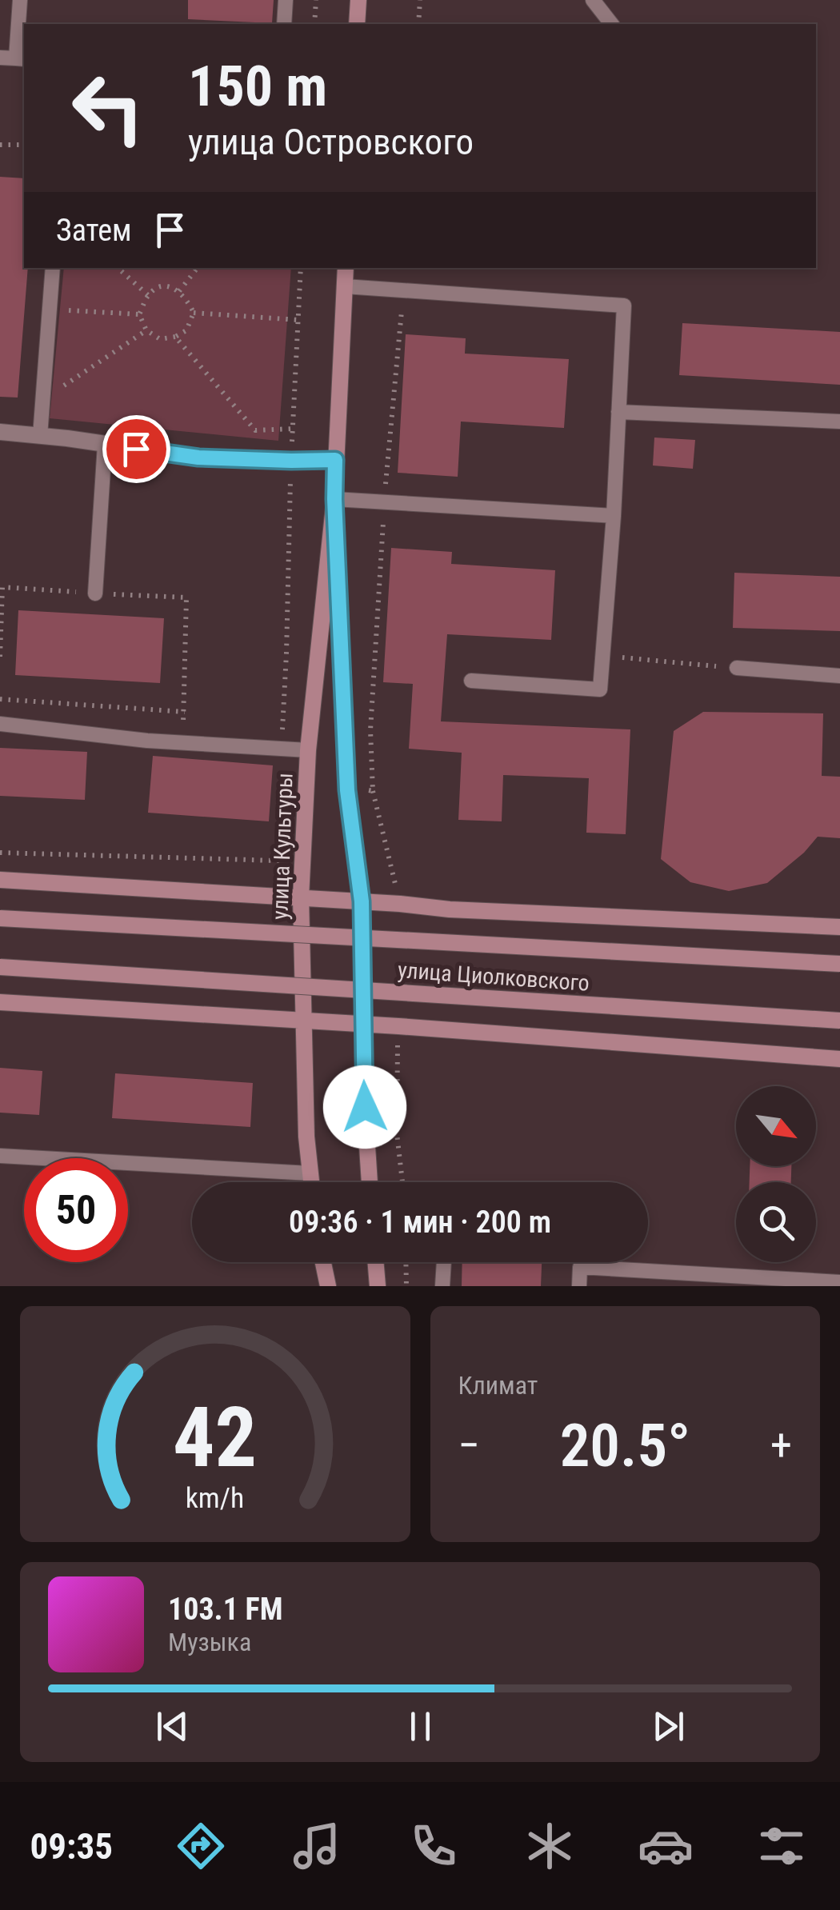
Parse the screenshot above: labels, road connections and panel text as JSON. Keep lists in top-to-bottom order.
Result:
{
  "streets": {
    "main road": ["улица Культуры", "улица Циолковского"]
  },
  "north": "bottom right",
  "page": {
    "turn": ["150 m", "улица Островского"],
    "then": "Затем",
    "limit": "50",
    "trip": "09:36 · 1 мин · 200 m",
    "tile": "Климат",
    "heat": ["−", "20.5°", "+"],
    "song": ["103.1 FM", "Музыка"],
    "tabs": "09:35",
    "gauge": ["42", "km/h"]
  }
}
